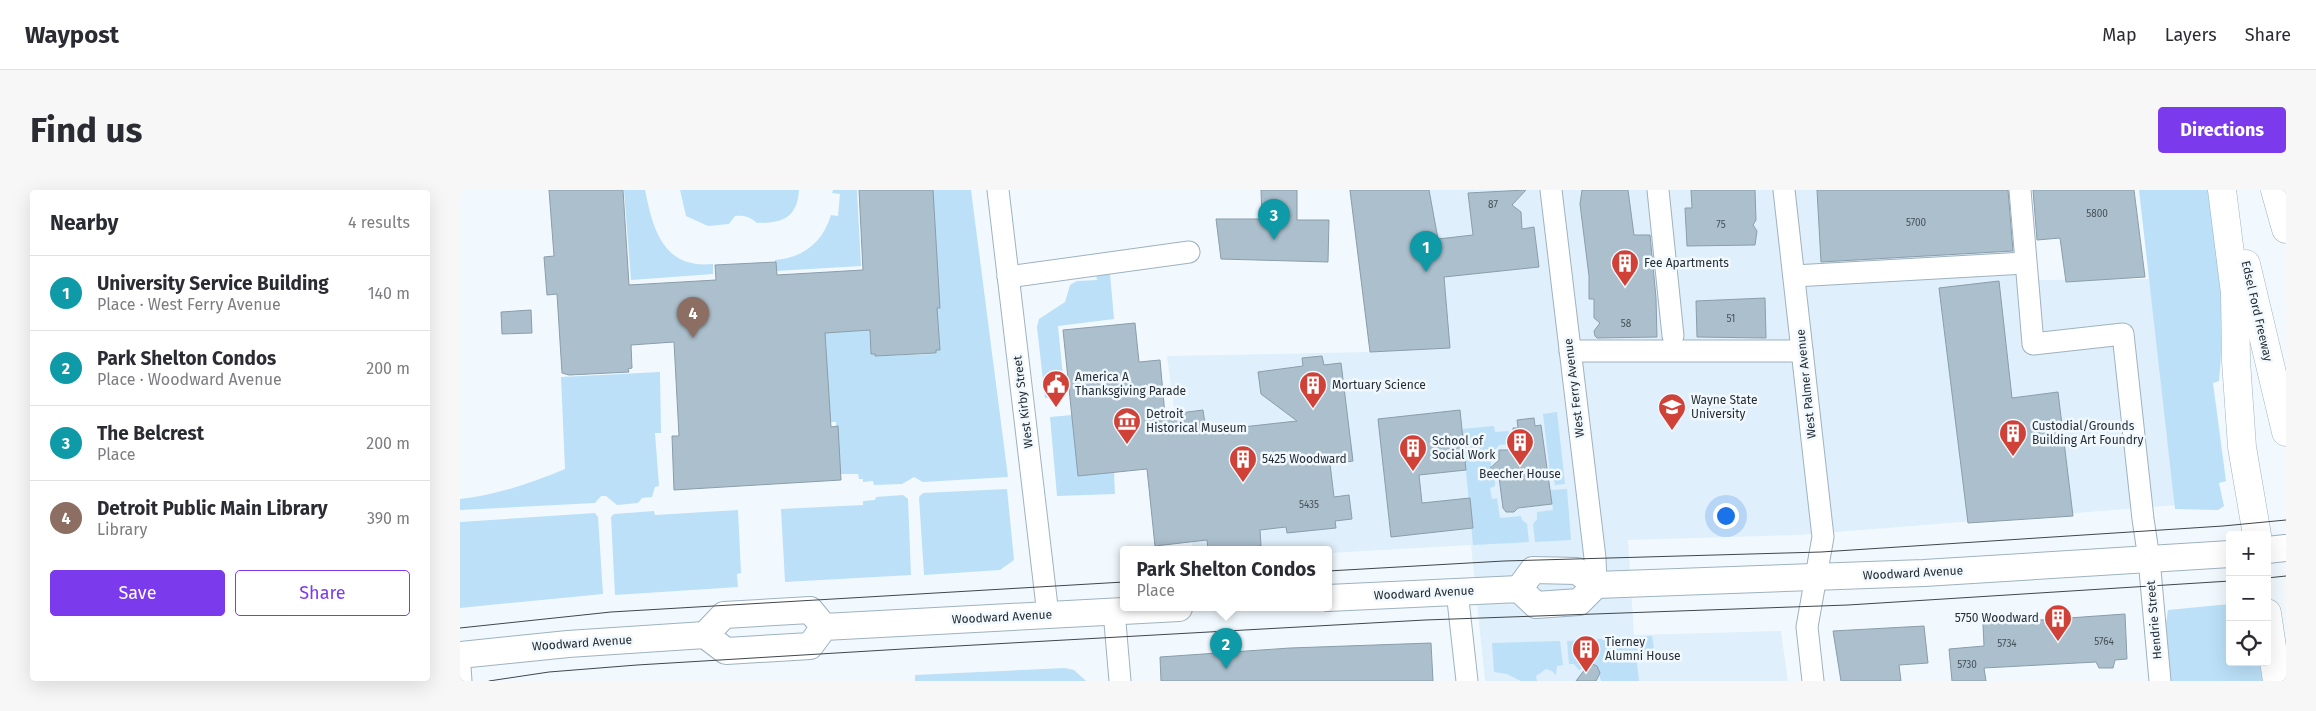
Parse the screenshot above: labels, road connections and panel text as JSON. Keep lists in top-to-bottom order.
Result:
{
  "streets": {
    "highway": ["Edsel Ford Freeway"],
    "main road": ["Woodward Avenue"],
    "street": [
      "West Palmer Avenue",
      "West Ferry Avenue",
      "West Kirby Street",
      "Hendrie Street"
    ]
  },
  "crossings": [
    ["West Palmer Avenue", "Woodward Avenue"],
    ["West Ferry Avenue", "Woodward Avenue"],
    ["West Kirby Street", "Woodward Avenue"],
    ["Woodward Avenue", "Hendrie Street"]
  ],
  "places": {
    "building": [
      "Fee Apartments",
      "Mortuary Science",
      "Custodial/Grounds Building Art Foundry",
      "Beecher House",
      "School of Social Work",
      "5425 Woodward",
      "5750 Woodward",
      "Tierney Alumni House"
    ],
    "public building": ["America A Thanksgiving Parade"],
    "school or university": ["Wayne State University"],
    "museum": ["Detroit Historical Museum"]
  },
  "house_numbers": [
    "87",
    "5800",
    "5700",
    "75",
    "51",
    "58",
    "5435",
    "5764",
    "5734",
    "5730"
  ],
  "page": {
    "header": "Waypost",
    "nav": ["Map", "Layers", "Share"],
    "buttons": [
      "Directions",
      ["Save", "Share"]
    ],
    "title": "Find us",
    "heading": ["Nearby", "4 results"],
    "pins": [
      "3",
      "1",
      "4",
      "2"
    ],
    "list": [
      {
        "mark": "1",
        "name": "University Service Building",
        "note": "Place · West Ferry Avenue",
        "value": "140 m"
      },
      {
        "mark": "2",
        "name": "Park Shelton Condos",
        "note": "Place · Woodward Avenue",
        "value": "200 m"
      },
      {
        "mark": "3",
        "name": "The Belcrest",
        "note": "Place",
        "value": "200 m"
      },
      {
        "mark": "4",
        "name": "Detroit Public Main Library",
        "note": "Library",
        "value": "390 m"
      }
    ],
    "map_buttons": ["+", "−"],
    "popup": ["Park Shelton Condos", "Place"]
  }
}
